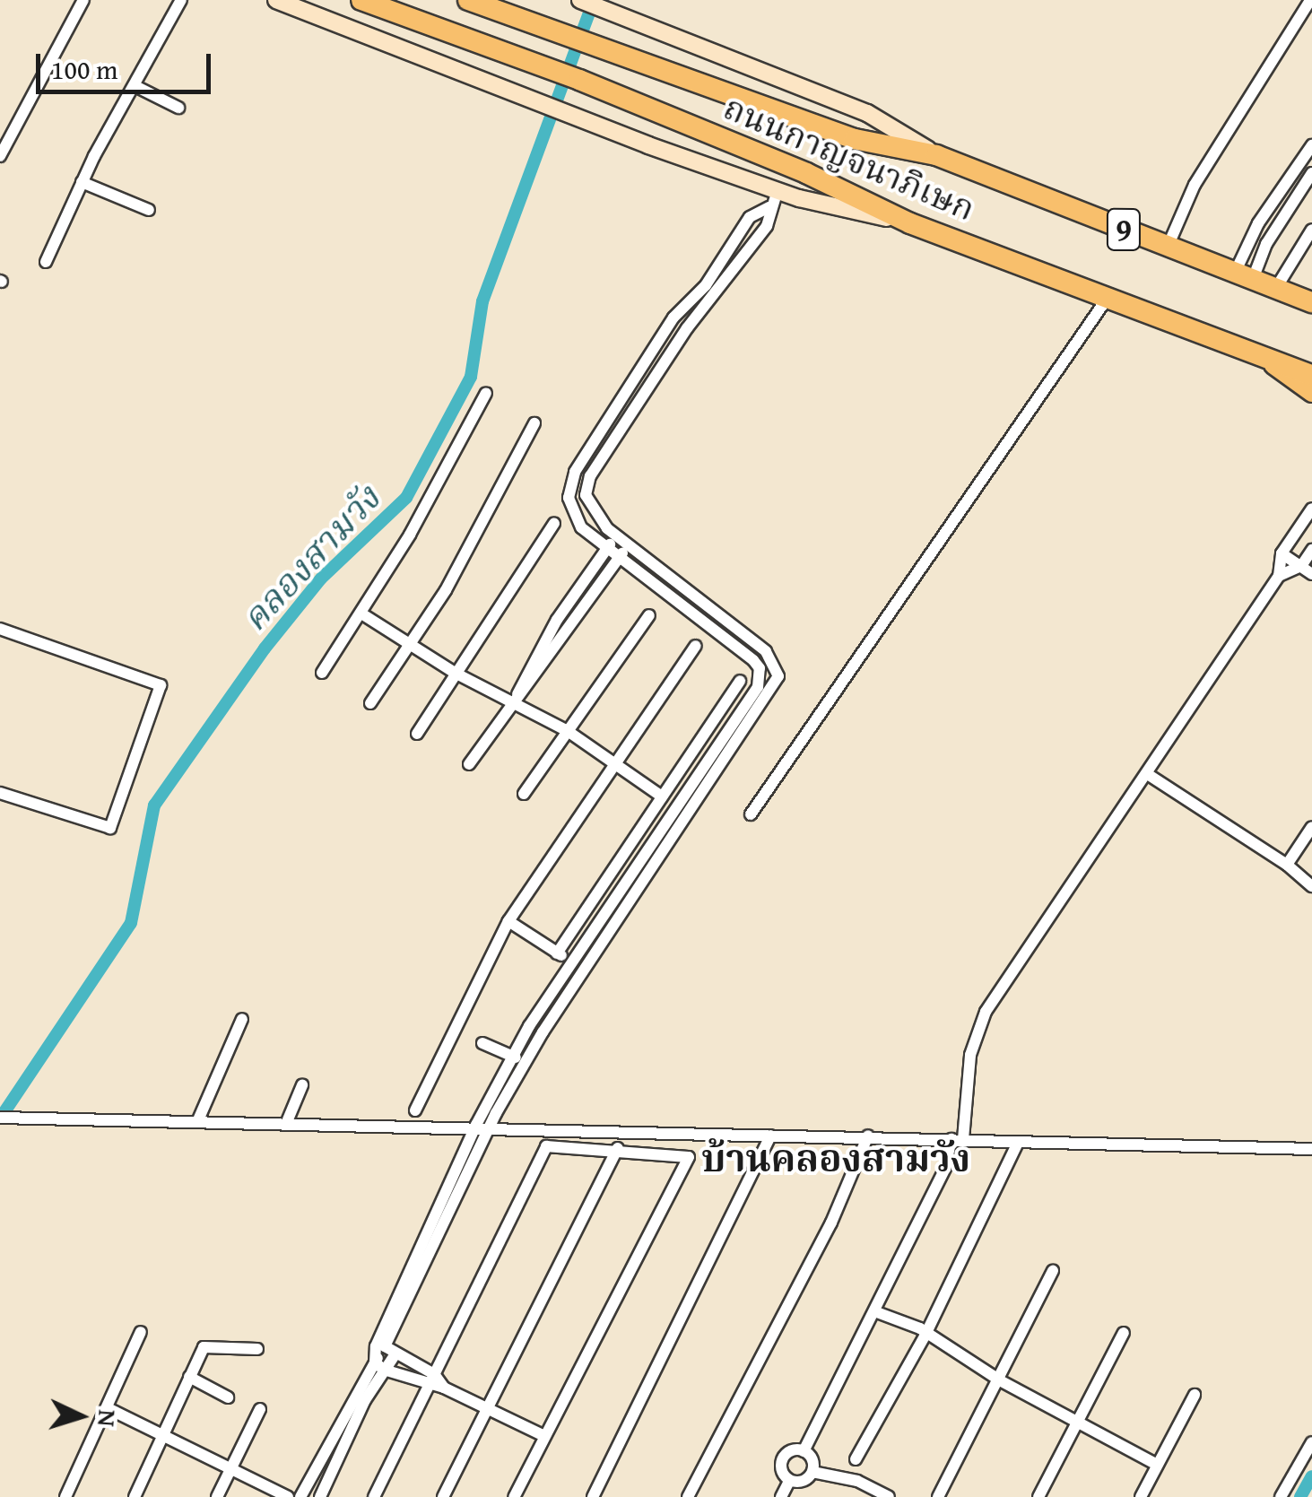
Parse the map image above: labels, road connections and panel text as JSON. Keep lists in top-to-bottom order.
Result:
{
  "streets": {
    "highway": ["ถนนกาญจนาภิเษก", "9"]
  },
  "districts": ["บ้านคลองสามวัง"],
  "water": ["คลองสามวัง"],
  "scale_bar": "100 m",
  "north": "right"
}
